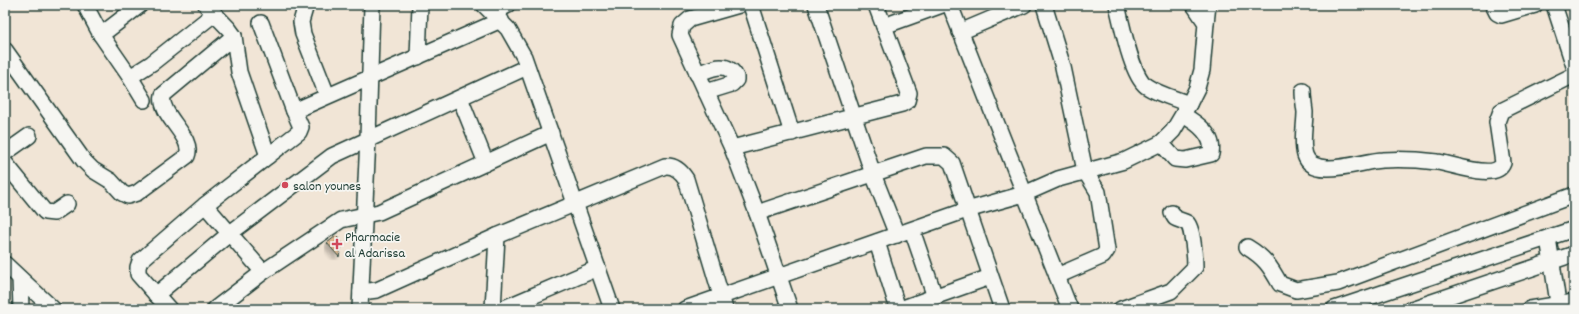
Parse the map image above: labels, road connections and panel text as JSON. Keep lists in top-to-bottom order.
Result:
{
  "places": {
    "other": ["salon younes"],
    "health": ["Pharmacie al Adarissa"]
  }
}
